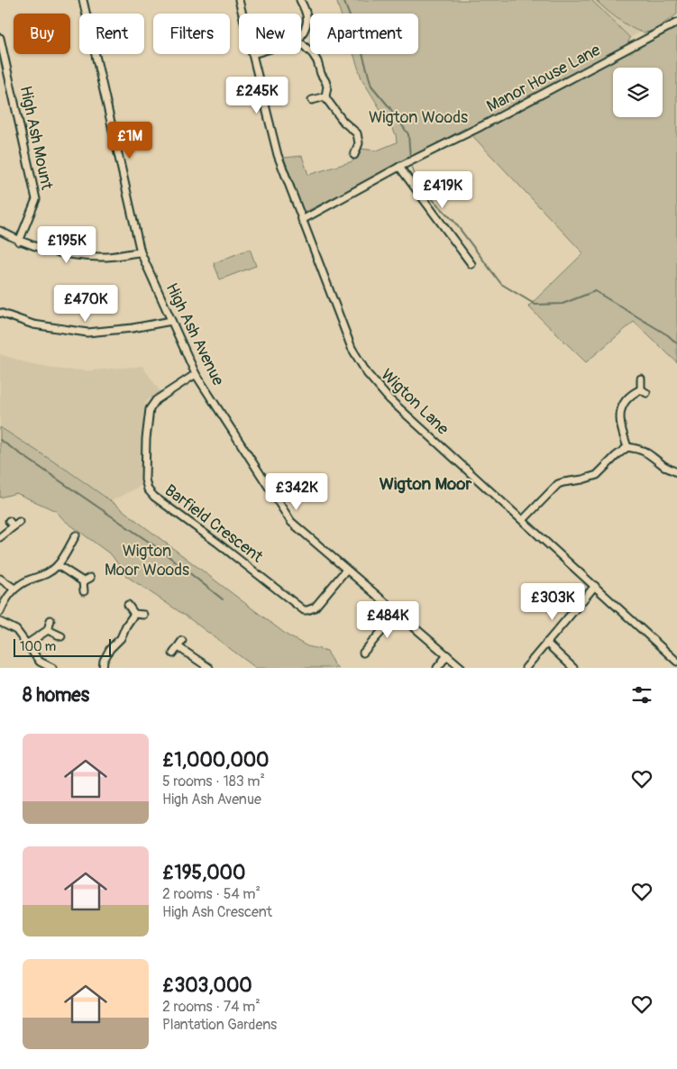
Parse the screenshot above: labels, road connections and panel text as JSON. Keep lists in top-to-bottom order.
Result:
{
  "streets": {
    "street": [
      "Manor House Lane",
      "High Ash Mount",
      "High Ash Avenue",
      "Wigton Lane",
      "Barfield Crescent"
    ]
  },
  "crossings": [
    ["Manor House Lane", "Wigton Lane"],
    ["High Ash Avenue", "Barfield Crescent"]
  ],
  "districts": ["Wigton Moor"],
  "parks": ["Wigton Woods", "Wigton Moor Woods"],
  "scale_bar": "100 m",
  "page": {
    "chip": [
      "Buy",
      "Rent",
      "Filters",
      "New",
      "Apartment"
    ],
    "price": [
      "£245K",
      "£1M",
      "£419K",
      "£195K",
      "£470K",
      "£342K",
      "£303K",
      "£484K"
    ],
    "scale": "100 m",
    "heading": "8 homes",
    "list": [
      {
        "name": "£1,000,000",
        "note": "5 rooms · 183 m² · High Ash Avenue"
      },
      {
        "name": "£195,000",
        "note": "2 rooms · 54 m² · High Ash Crescent"
      },
      {
        "name": "£303,000",
        "note": "2 rooms · 74 m² · Plantation Gardens"
      }
    ]
  }
}
